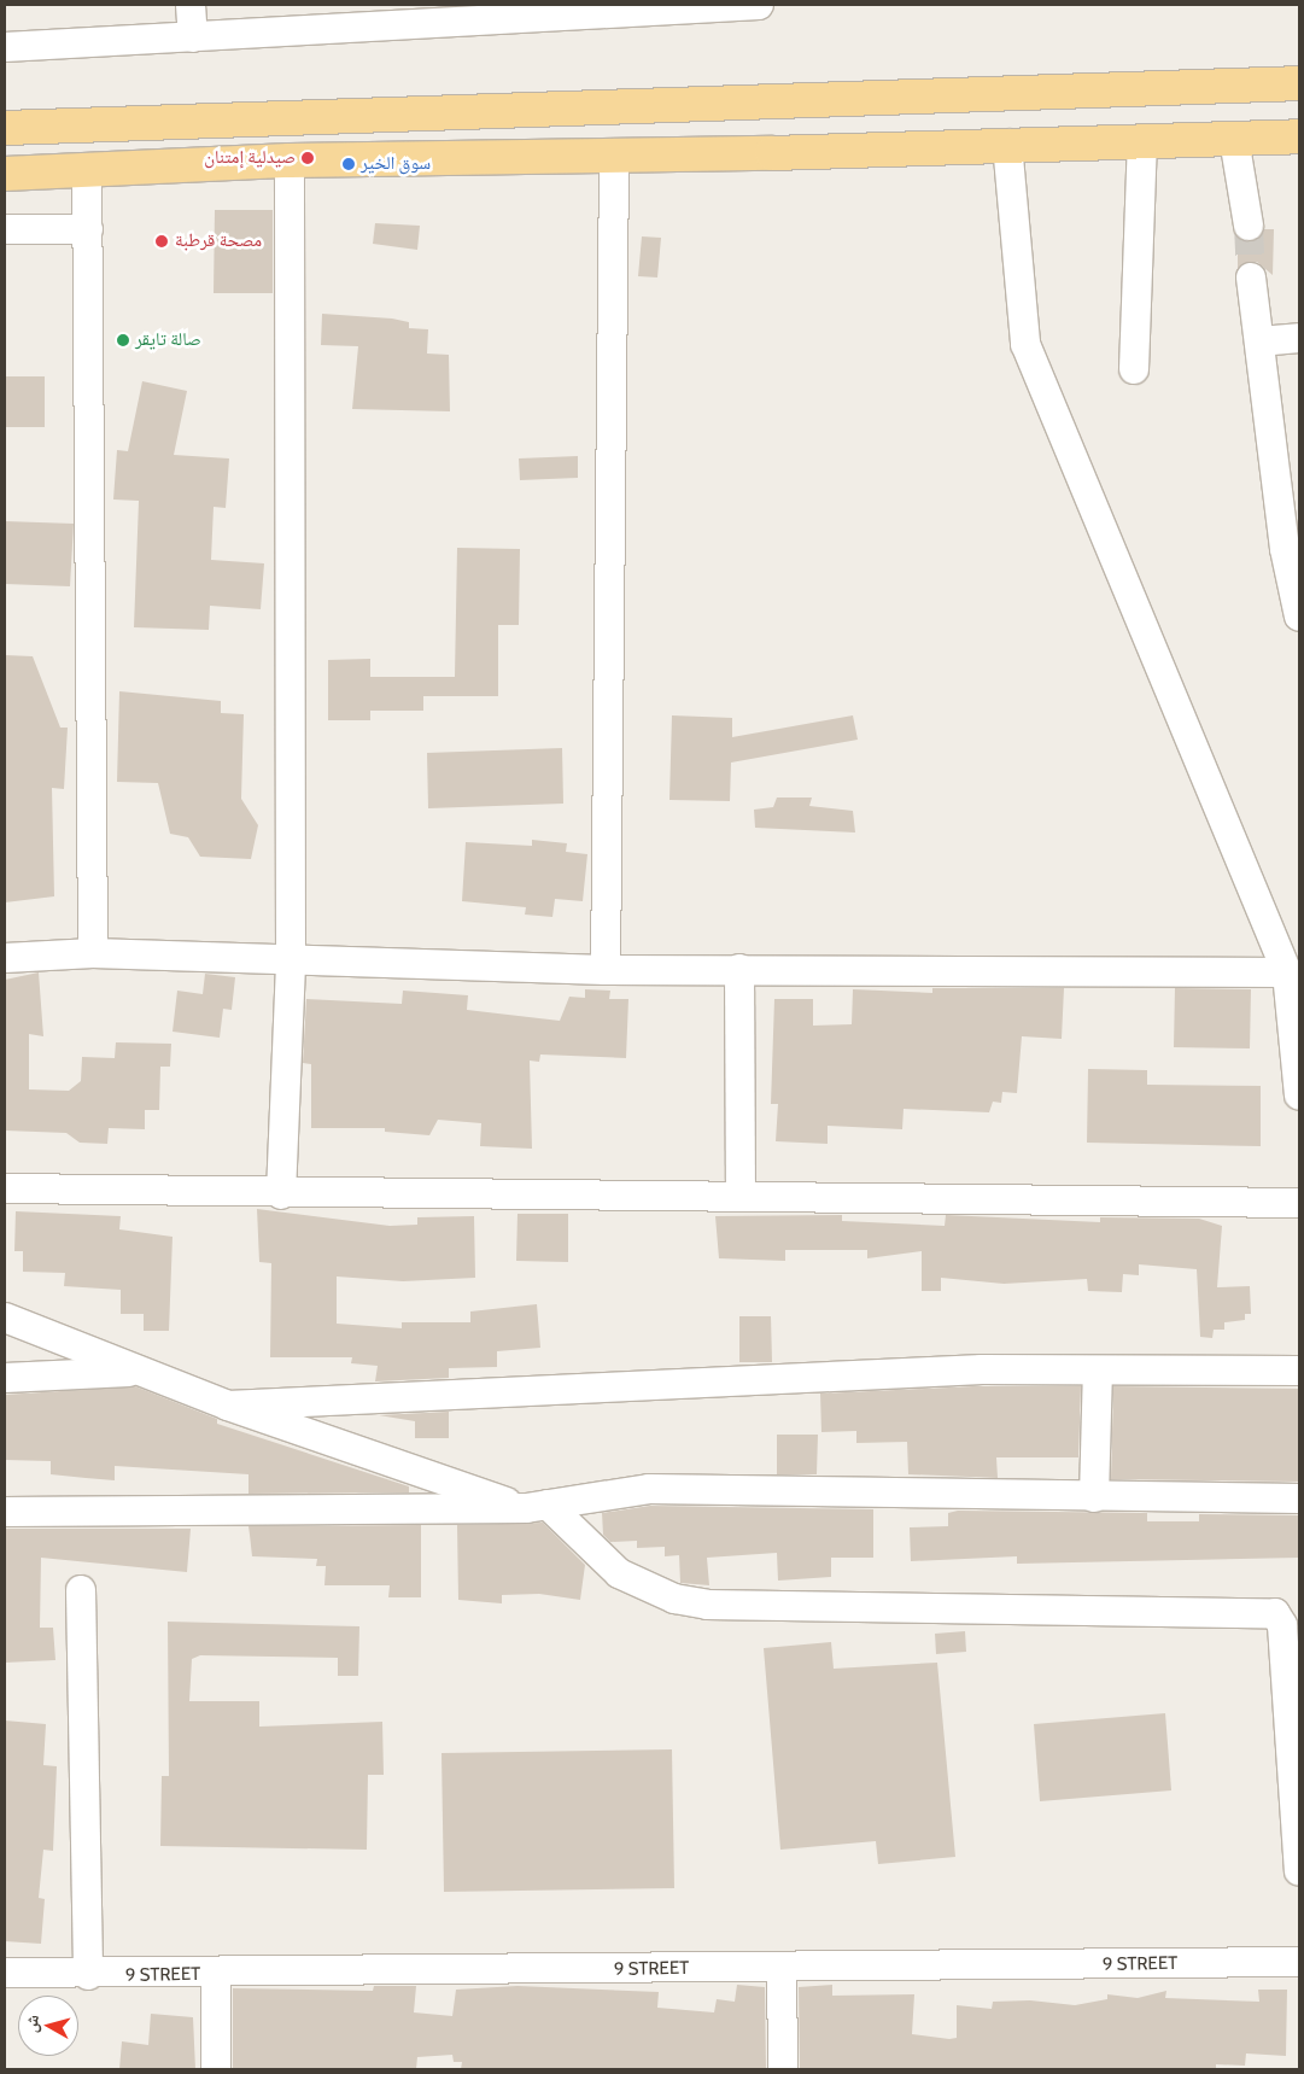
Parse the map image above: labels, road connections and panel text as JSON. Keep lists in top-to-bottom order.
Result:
{
  "streets": {
    "street": ["9 STREET"]
  },
  "places": [
    "صيدلية إمتنان",
    "سوق الخير",
    "مصحة قرطبة",
    "صالة تايقر"
  ],
  "north": "left"
}
